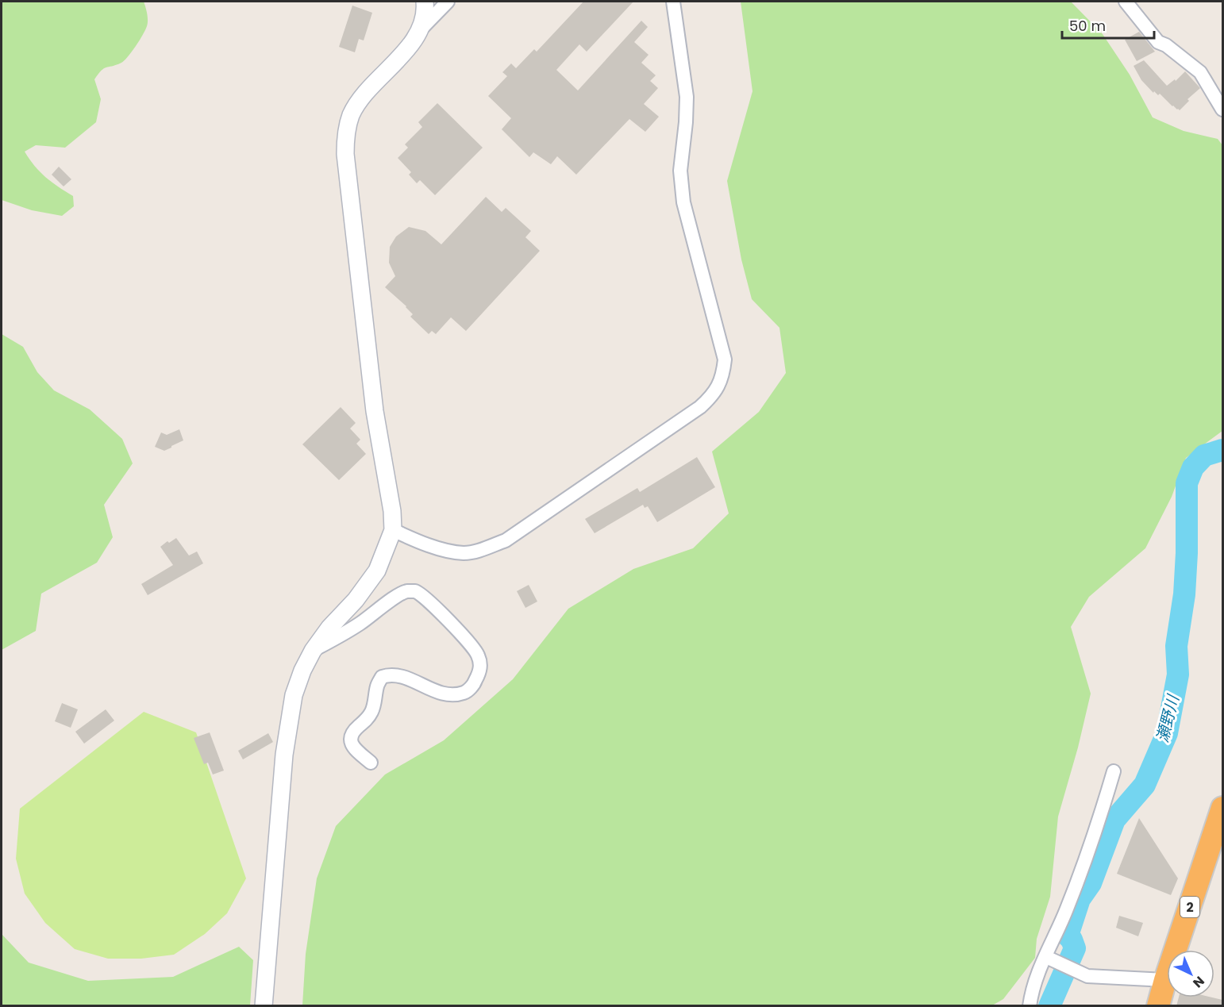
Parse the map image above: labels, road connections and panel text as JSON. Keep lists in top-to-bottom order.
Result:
{
  "streets": {
    "highway": ["2"]
  },
  "water": ["瀬野川"],
  "scale_bar": "50 m",
  "north": "bottom right"
}
